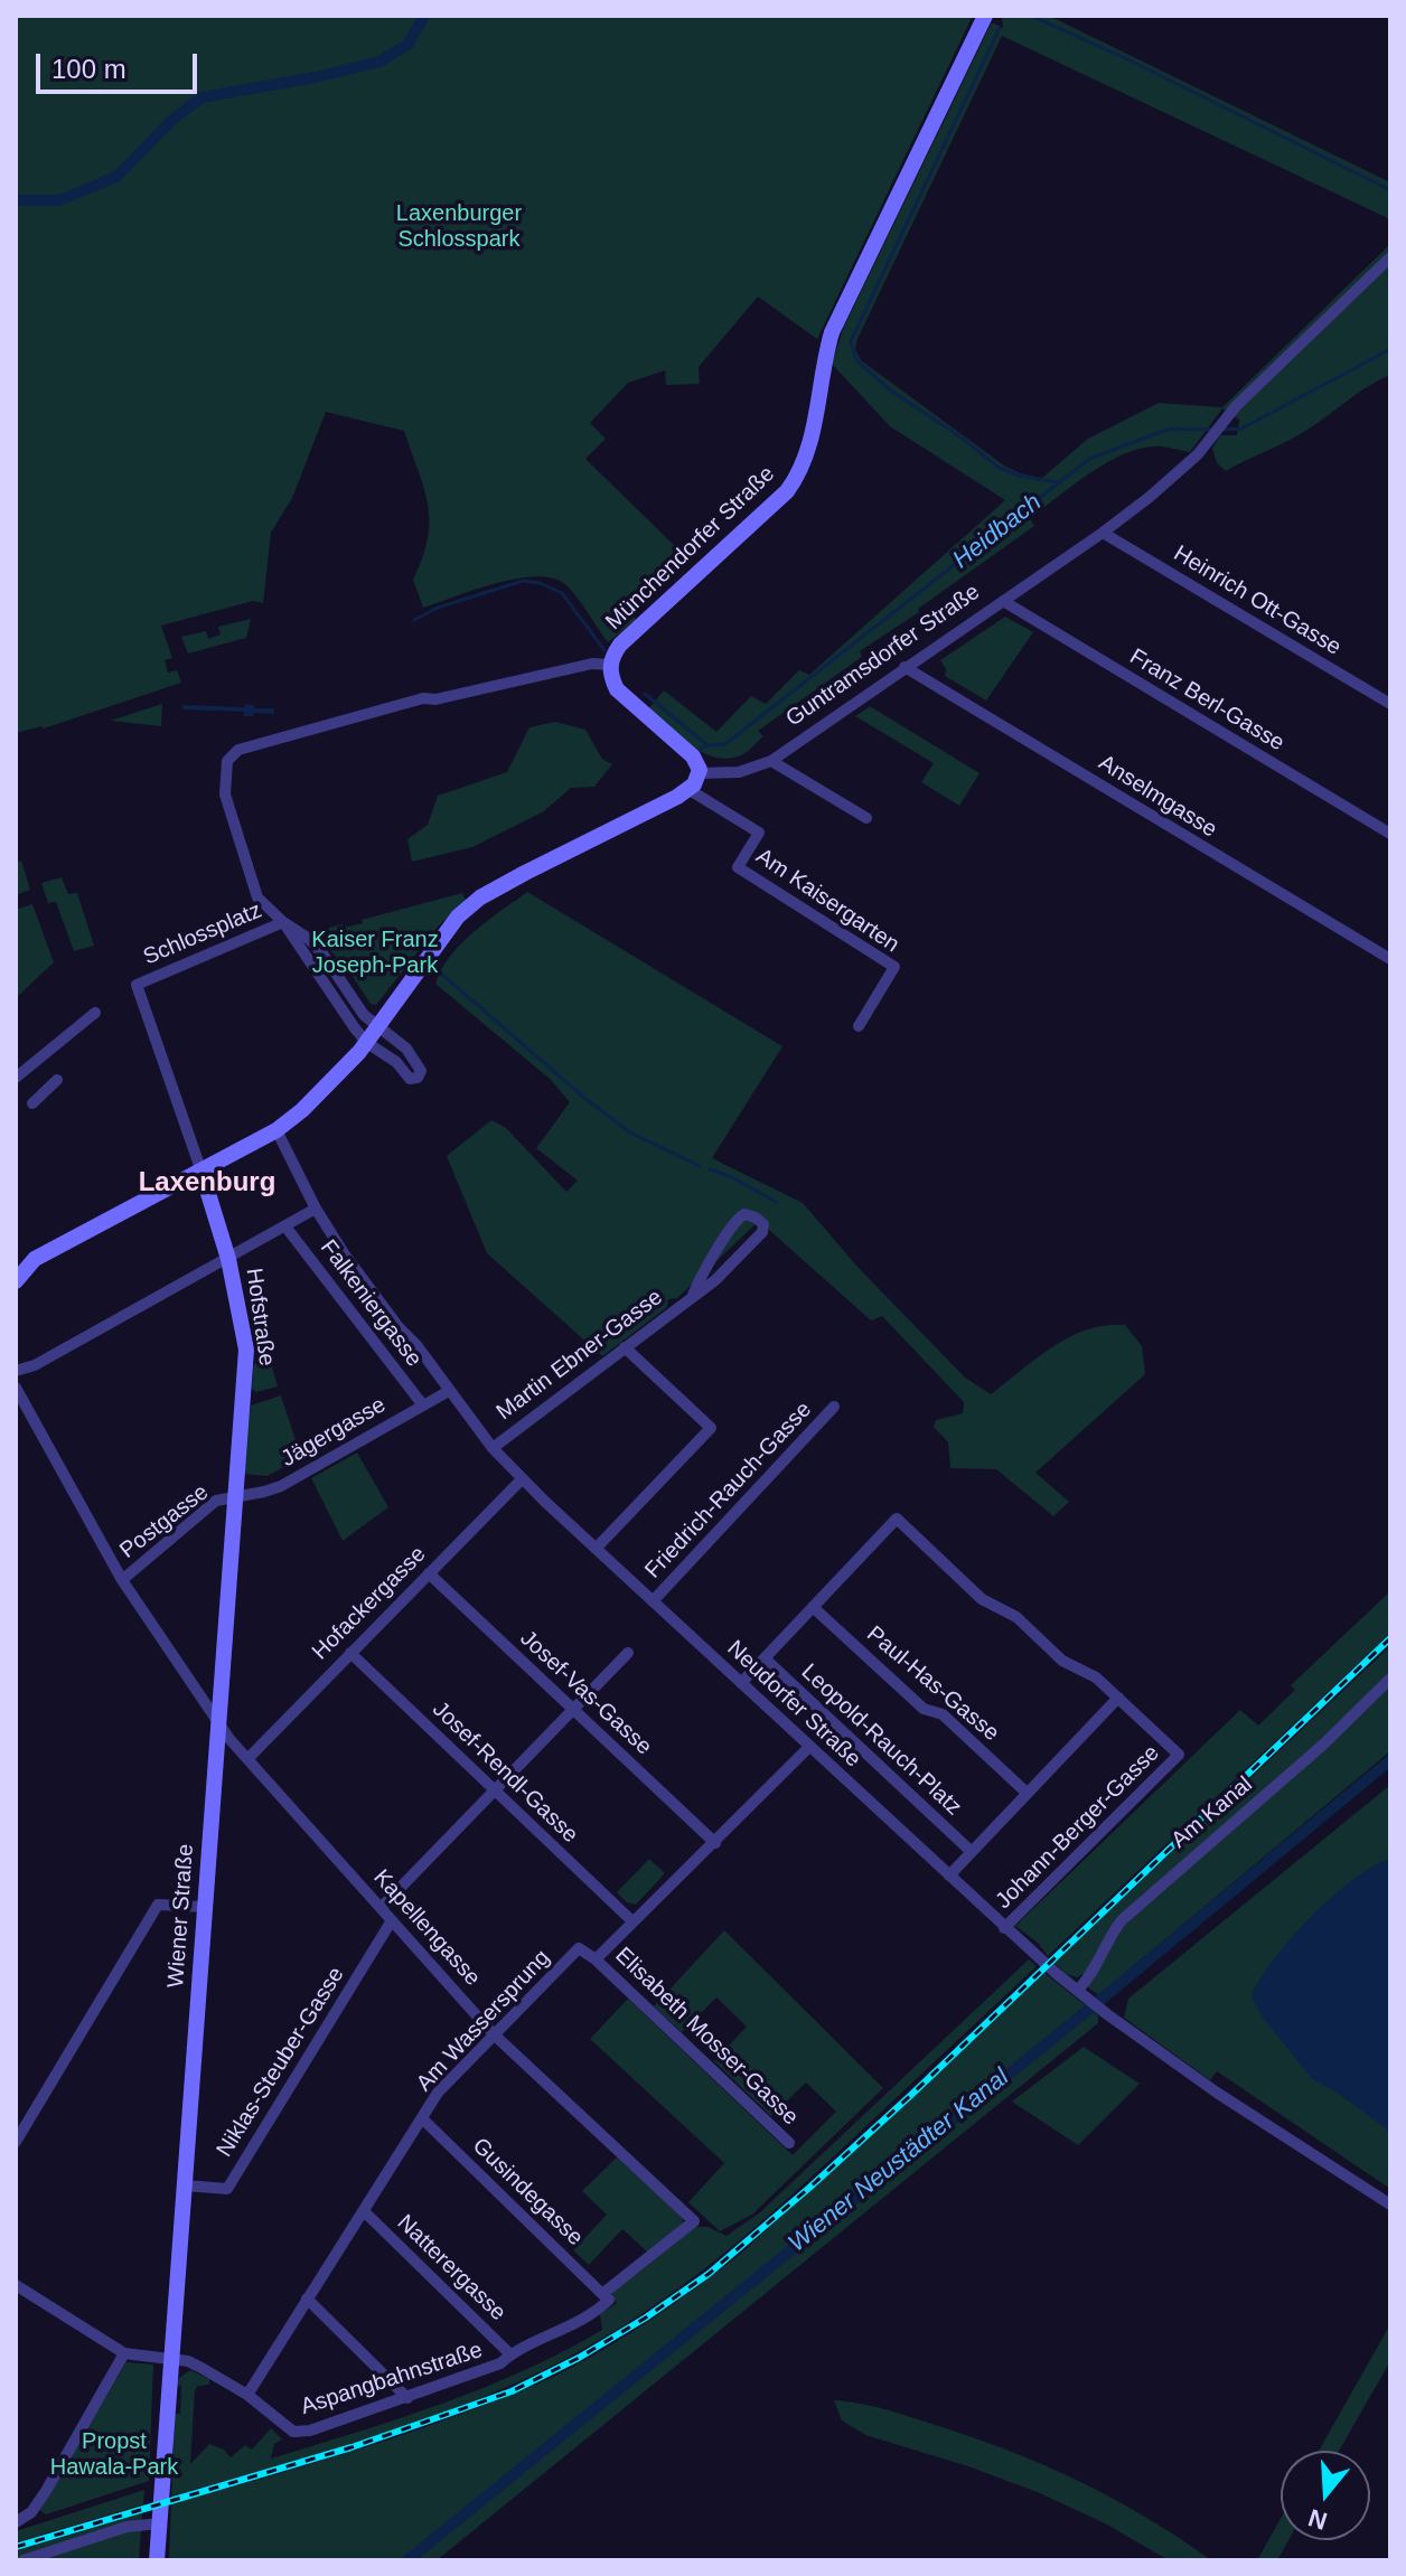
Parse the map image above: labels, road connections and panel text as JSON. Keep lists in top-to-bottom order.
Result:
{
  "streets": {
    "main road": ["Münchendorfer Straße", "Hofstraße", "Wiener Straße"],
    "street": [
      "Heinrich Ott-Gasse",
      "Guntramsdorfer Straße",
      "Franz Berl-Gasse",
      "Anselmgasse",
      "Am Kaisergarten",
      "Schlossplatz",
      "Falkeniergasse",
      "Martin Ebner-Gasse",
      "Jägergasse",
      "Friedrich-Rauch-Gasse",
      "Postgasse",
      "Hofackergasse",
      "Paul-Has-Gasse",
      "Josef-Vas-Gasse",
      "Neudorfer Straße",
      "Leopold-Rauch-Platz",
      "Josef-Rendl-Gasse",
      "Am Kanal",
      "Johann-Berger-Gasse",
      "Kapellengasse",
      "Am Wassersprung",
      "Elisabeth Mosser-Gasse",
      "Niklas-Steuber-Gasse",
      "Gusindegasse",
      "Natterergasse",
      "Aspangbahnstraße"
    ]
  },
  "crossings": [
    ["Münchendorfer Straße", "Schlossplatz"],
    ["Heinrich Ott-Gasse", "Guntramsdorfer Straße"],
    ["Guntramsdorfer Straße", "Franz Berl-Gasse"],
    ["Guntramsdorfer Straße", "Anselmgasse"],
    ["Schlossplatz", "Hofstraße"],
    ["Falkeniergasse", "Jägergasse"],
    ["Hofstraße", "Jägergasse"],
    ["Hofstraße", "Postgasse"],
    ["Hofstraße", "Wiener Straße"],
    ["Hofstraße", "Kapellengasse"],
    ["Martin Ebner-Gasse", "Neudorfer Straße"],
    ["Jägergasse", "Postgasse"],
    ["Jägergasse", "Neudorfer Straße"],
    ["Friedrich-Rauch-Gasse", "Neudorfer Straße"],
    ["Hofackergasse", "Josef-Vas-Gasse"],
    ["Hofackergasse", "Neudorfer Straße"],
    ["Hofackergasse", "Josef-Rendl-Gasse"],
    ["Hofackergasse", "Kapellengasse"],
    ["Neudorfer Straße", "Am Kanal"],
    ["Neudorfer Straße", "Johann-Berger-Gasse"],
    ["Wiener Straße", "Kapellengasse"],
    ["Wiener Straße", "Niklas-Steuber-Gasse"],
    ["Wiener Straße", "Aspangbahnstraße"],
    ["Kapellengasse", "Am Wassersprung"],
    ["Kapellengasse", "Niklas-Steuber-Gasse"],
    ["Kapellengasse", "Aspangbahnstraße"],
    ["Am Wassersprung", "Elisabeth Mosser-Gasse"],
    ["Am Wassersprung", "Gusindegasse"],
    ["Am Wassersprung", "Natterergasse"],
    ["Am Wassersprung", "Aspangbahnstraße"],
    ["Gusindegasse", "Aspangbahnstraße"],
    ["Natterergasse", "Aspangbahnstraße"]
  ],
  "districts": ["Laxenburg"],
  "water": ["Heidbach", "Wiener Neustädter Kanal"],
  "parks": ["Laxenburger Schlosspark", "Kaiser Franz Joseph-Park", "Propst Hawala-Park"],
  "scale_bar": "100 m",
  "north": "bottom"
}
